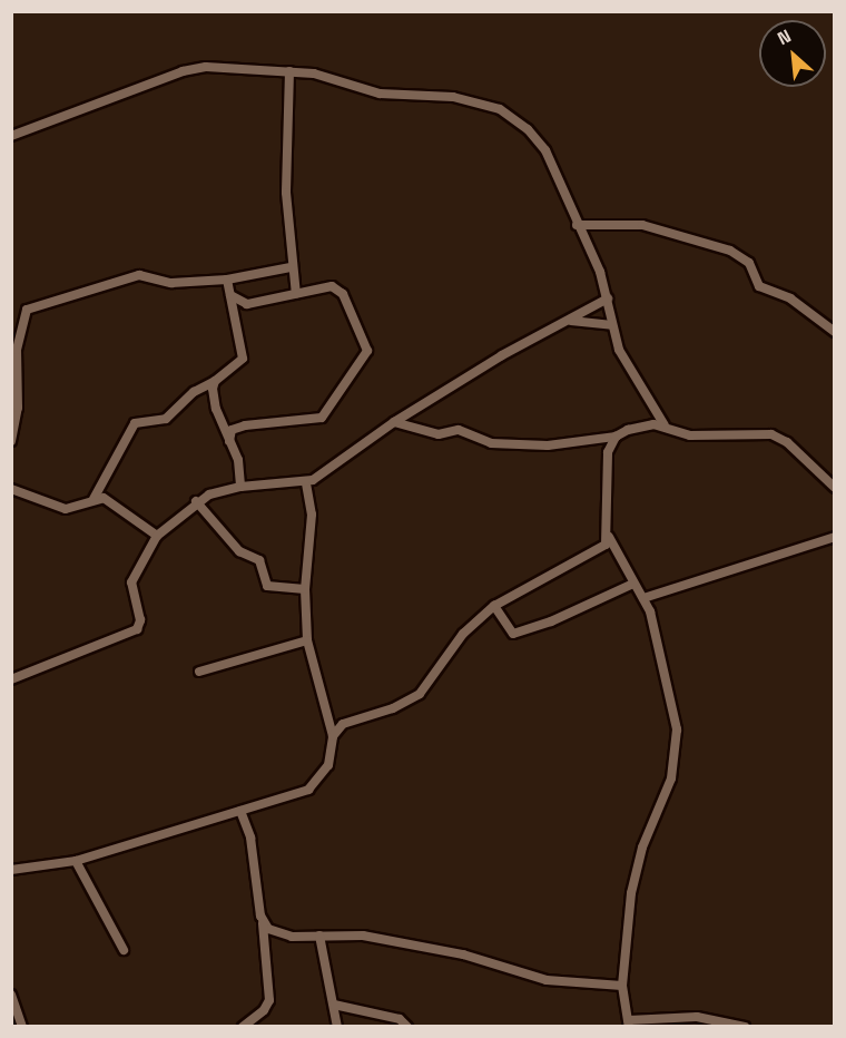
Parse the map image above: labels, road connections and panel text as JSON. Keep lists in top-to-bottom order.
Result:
{
  "north": "top left"
}
